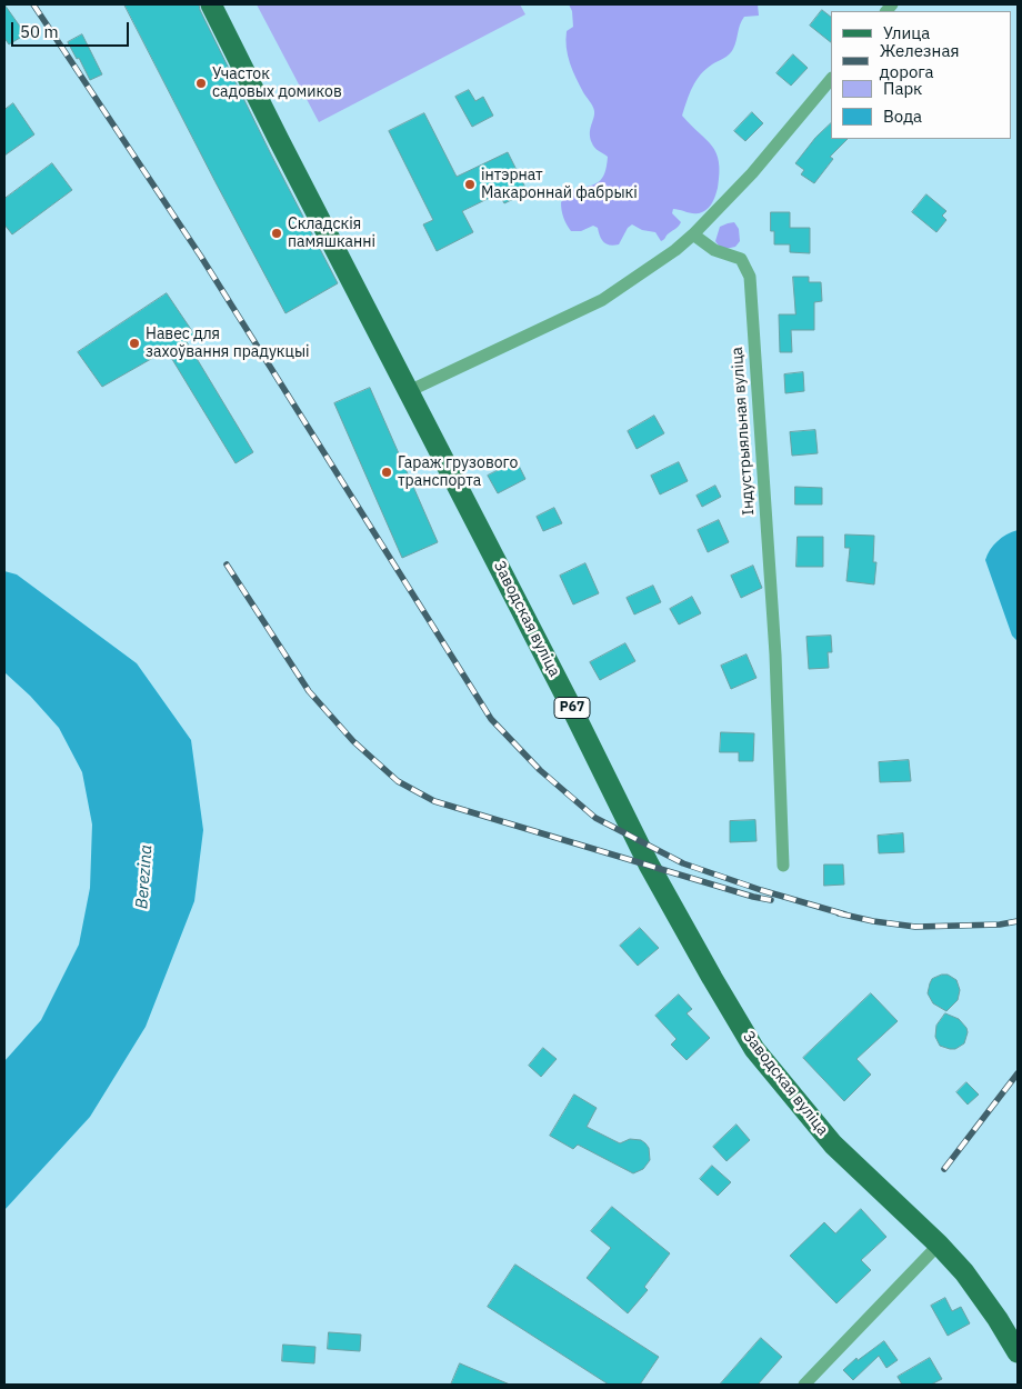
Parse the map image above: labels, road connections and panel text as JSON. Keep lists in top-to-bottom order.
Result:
{
  "streets": {
    "main road": ["Заводская вуліца", "Р67"],
    "street": ["Індустрыяльная вуліца"]
  },
  "water": ["Berezina"],
  "places": [
    "Участок садовых домиков",
    "інтэрнат Макароннай фабрыкі",
    "Складскія памяшканні",
    "Навес для захоўвання прадукцыі",
    "Гараж грузового транспорта"
  ],
  "legend": [
    "Улица",
    "Железная дорога",
    "Парк",
    "Вода"
  ],
  "scale_bar": "50 m"
}
